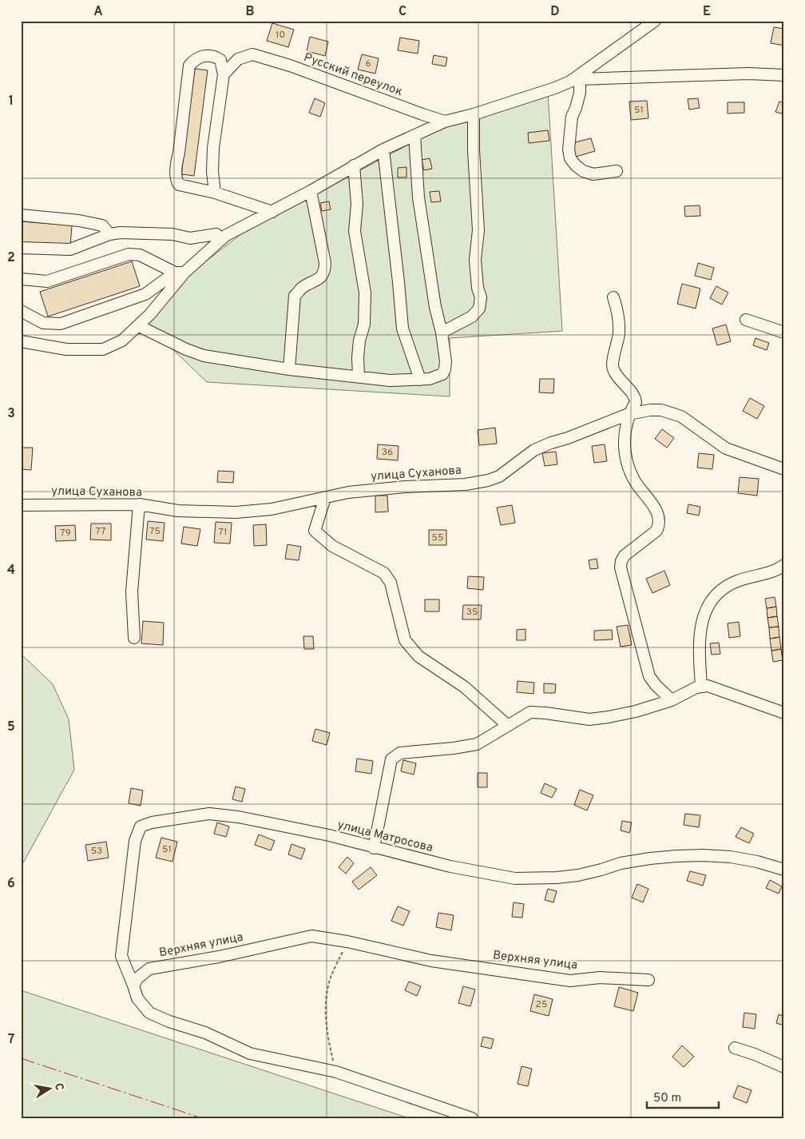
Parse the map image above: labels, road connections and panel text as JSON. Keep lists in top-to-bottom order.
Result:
{
  "streets": {
    "street": [
      "Русский переулок",
      "улица Суханова",
      "улица Матросова",
      "Верхняя улица"
    ]
  },
  "crossings": [
    ["улица Матросова", "Верхняя улица"]
  ],
  "house_numbers": [
    "10",
    "6",
    "51",
    "36",
    "77",
    "75",
    "71",
    "79",
    "55",
    "35",
    "51",
    "53",
    "25"
  ],
  "scale_bar": "50 m",
  "north": "right",
  "grid": {
    "columns": [
      "A",
      "B",
      "C",
      "D",
      "E"
    ],
    "rows": [
      "1",
      "2",
      "3",
      "4",
      "5",
      "6",
      "7"
    ]
  }
}
